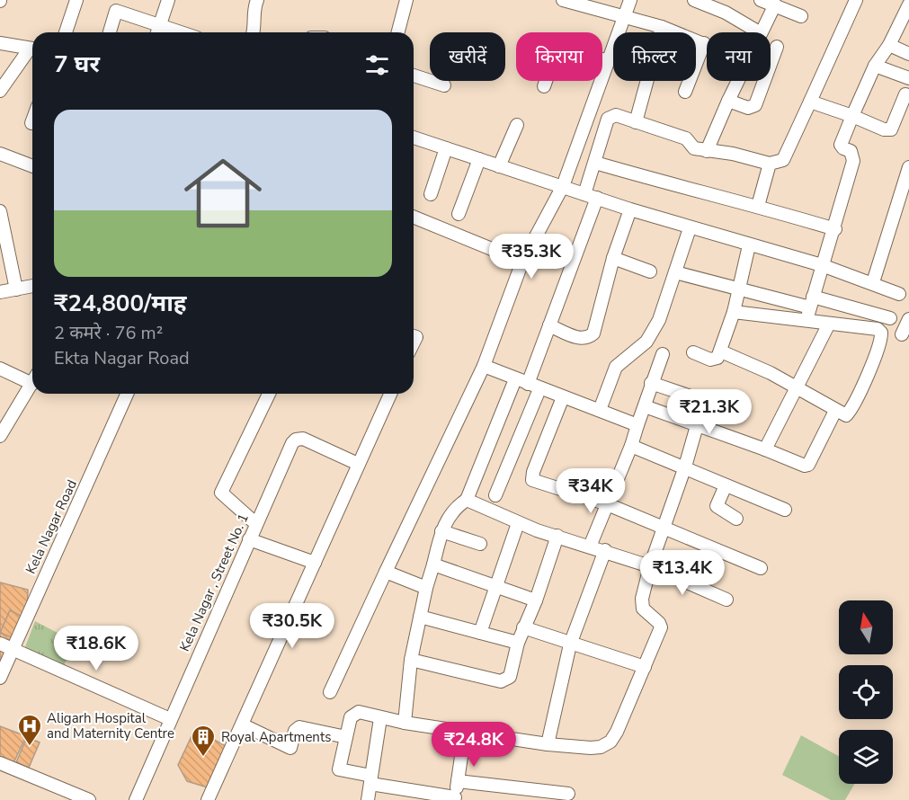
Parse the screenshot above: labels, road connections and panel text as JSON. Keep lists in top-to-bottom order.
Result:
{
  "streets": {
    "street": ["Kela Nagar Road", "Kela Nagar , Street No. 1"]
  },
  "places": {
    "hospital": ["Aligarh Hospital and Maternity Centre"],
    "building": ["Royal Apartments"]
  },
  "north": "top",
  "page": {
    "chip": [
      "खरीदें",
      "किराया",
      "फ़िल्टर",
      "नया"
    ],
    "heading": "7 घर",
    "list": [
      {
        "name": "₹24,800/माह",
        "note": "2 कमरे · 76 m² · Ekta Nagar Road"
      }
    ],
    "price": [
      "₹35.3K",
      "₹21.3K",
      "₹34K",
      "₹13.4K",
      "₹30.5K",
      "₹18.6K",
      "₹24.8K"
    ]
  }
}
